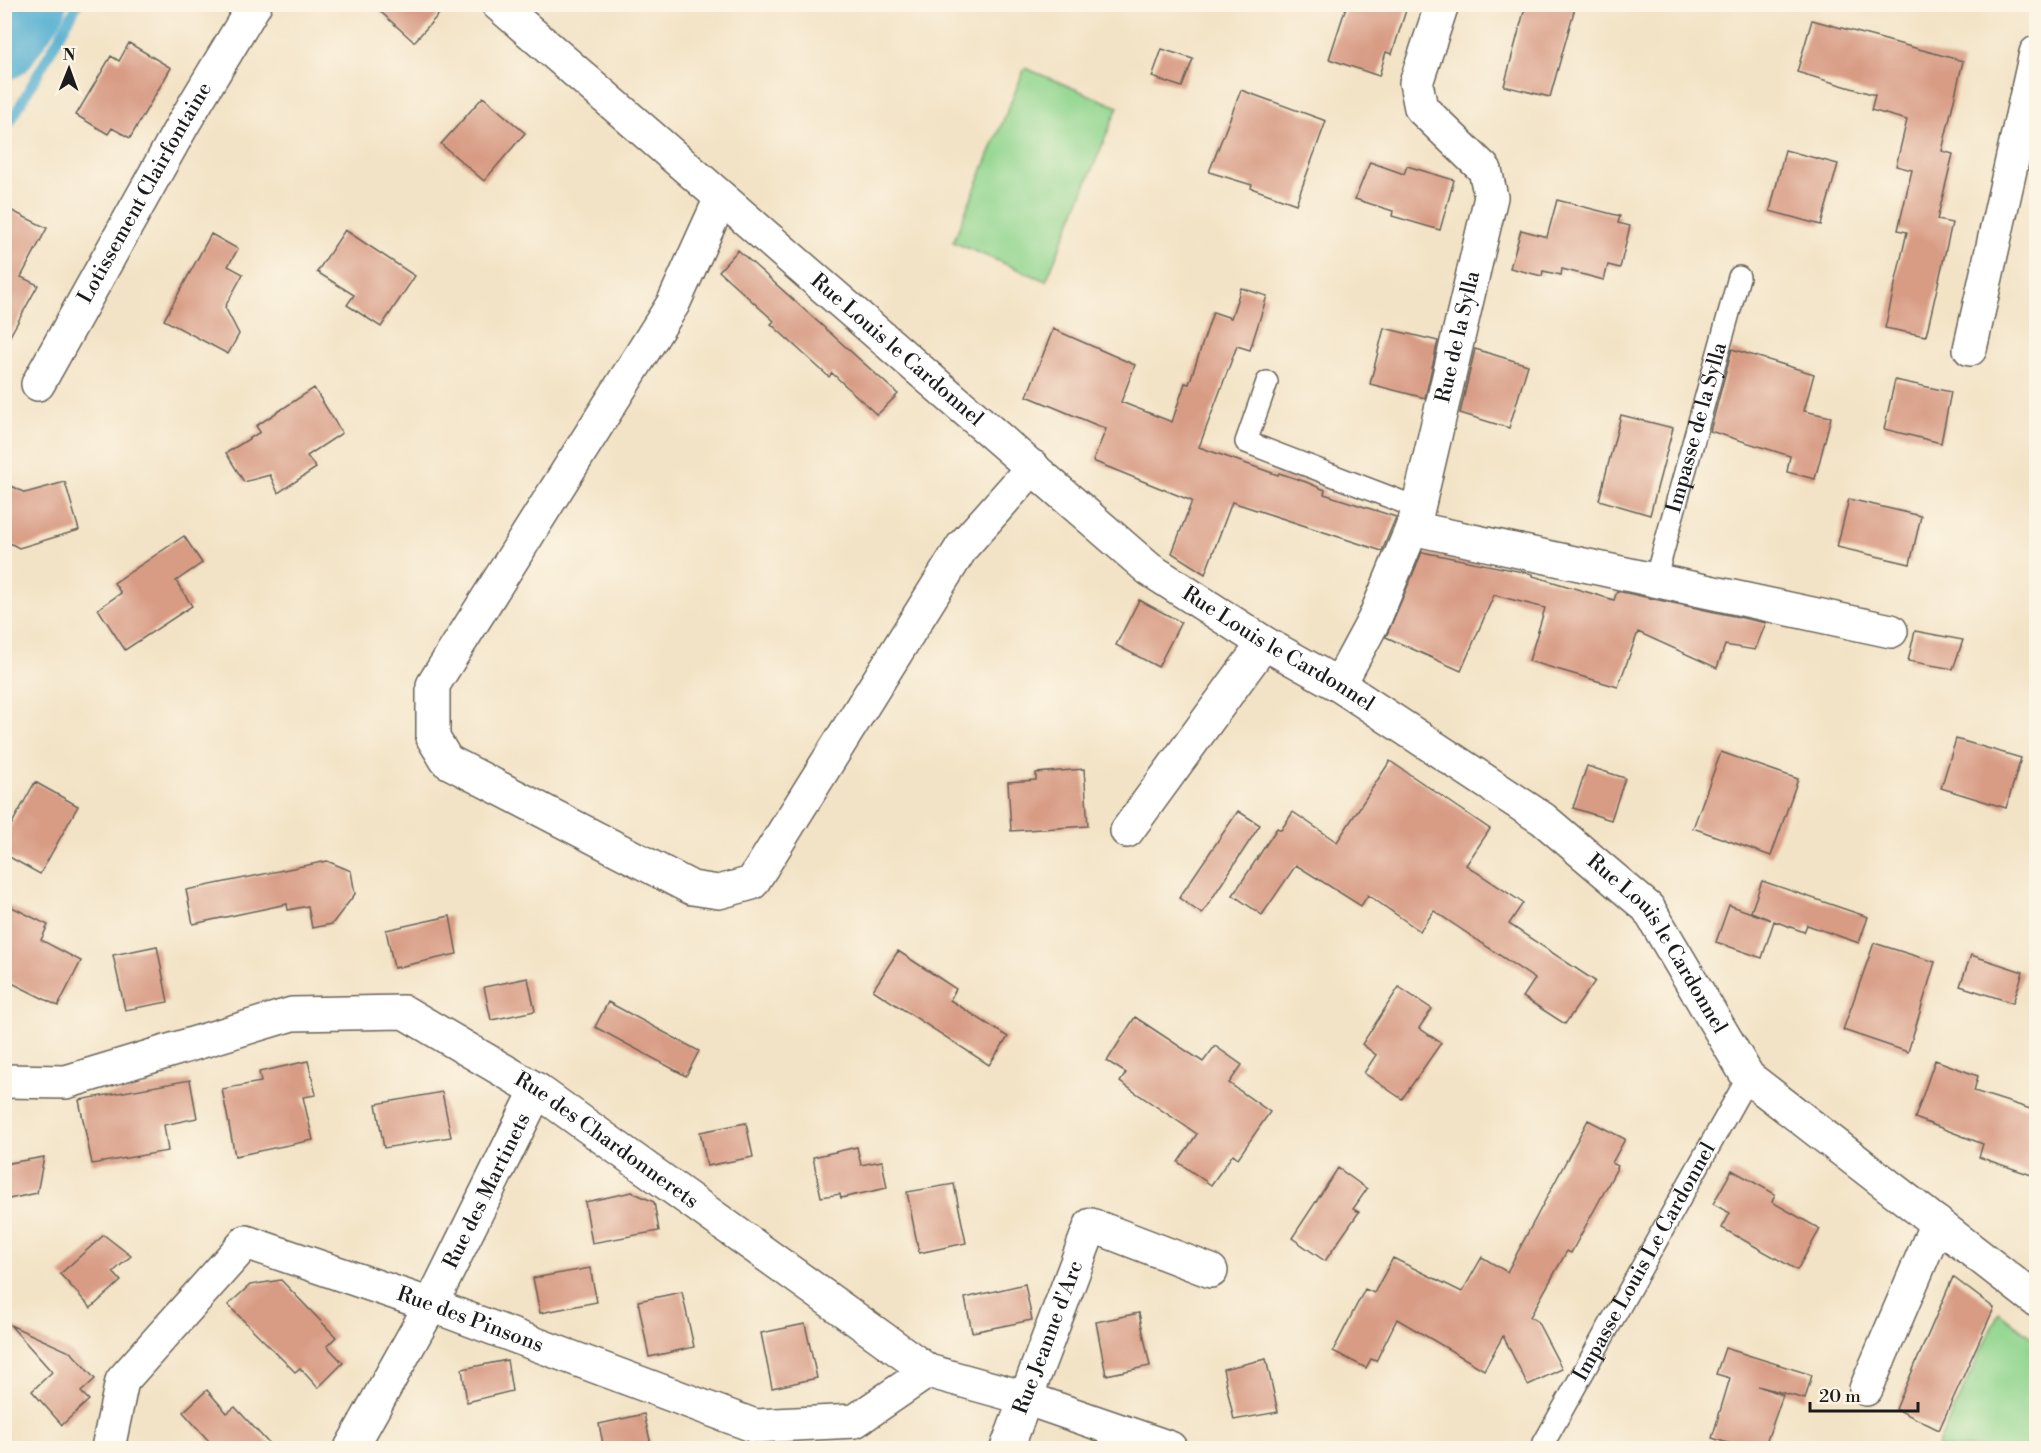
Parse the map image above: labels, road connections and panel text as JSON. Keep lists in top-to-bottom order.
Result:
{
  "streets": {
    "street": [
      "Lotissement Clairfontaine",
      "Rue de la Sylla",
      "Rue Louis le Cardonnel",
      "Rue des Chardonnerets",
      "Rue des Martinets",
      "Rue des Pinsons",
      "Rue Jeanne d'Arc"
    ],
    "lane": ["Impasse de la Sylla", "Impasse Louis Le Cardonnel"]
  },
  "crossings": [
    ["Rue de la Sylla", "Rue Louis le Cardonnel"],
    ["Rue Louis le Cardonnel", "Impasse Louis Le Cardonnel"],
    ["Rue des Chardonnerets", "Rue des Martinets"],
    ["Rue des Chardonnerets", "Rue des Pinsons"],
    ["Rue des Chardonnerets", "Rue Jeanne d'Arc"],
    ["Rue des Martinets", "Rue des Pinsons"]
  ],
  "scale_bar": "20 m",
  "north": "top"
}
